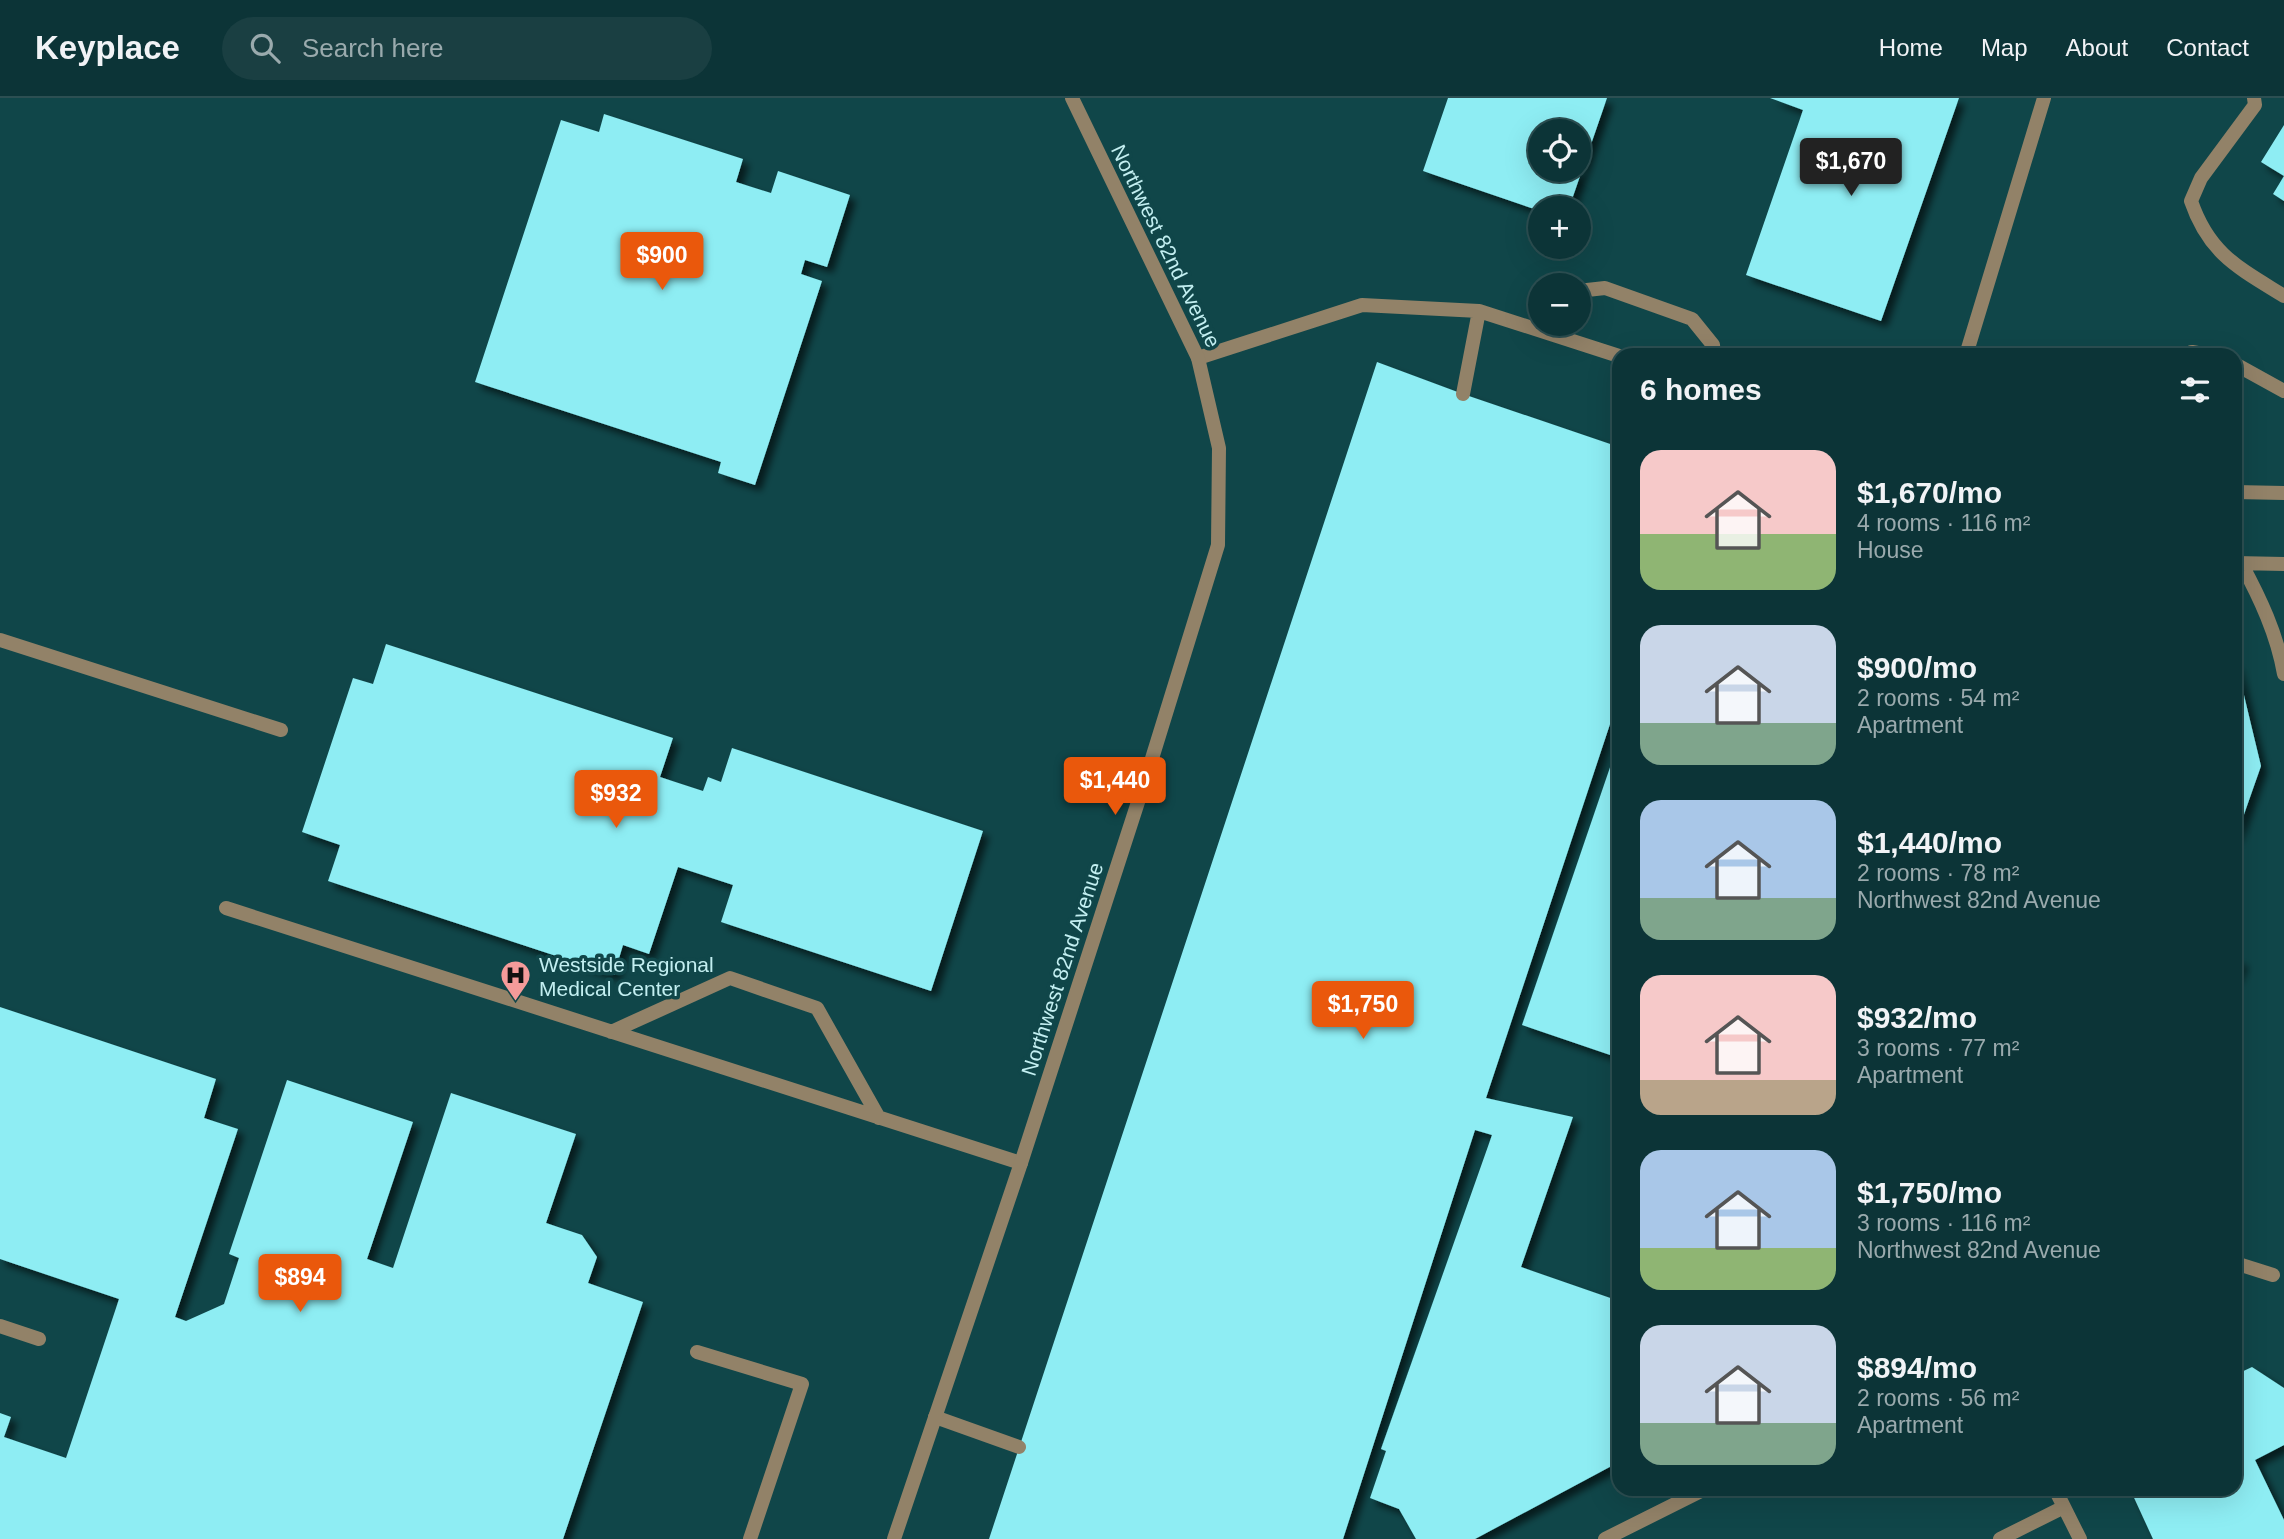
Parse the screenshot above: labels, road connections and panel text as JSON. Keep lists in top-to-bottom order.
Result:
{
  "streets": {
    "street": ["Northwest 82nd Avenue"]
  },
  "places": {
    "hospital": ["Westside Regional Medical Center"]
  },
  "page": {
    "header": "Keyplace",
    "search": "Search here",
    "nav": [
      "Home",
      "Map",
      "About",
      "Contact"
    ],
    "map_buttons": ["+", "−"],
    "price": [
      "$1,670",
      "$900",
      "$1,440",
      "$932",
      "$1,750",
      "$894"
    ],
    "heading": "6 homes",
    "list": [
      {
        "name": "$1,670/mo",
        "note": "4 rooms · 116 m² · House"
      },
      {
        "name": "$900/mo",
        "note": "2 rooms · 54 m² · Apartment"
      },
      {
        "name": "$1,440/mo",
        "note": "2 rooms · 78 m² · Northwest 82nd Avenue"
      },
      {
        "name": "$932/mo",
        "note": "3 rooms · 77 m² · Apartment"
      },
      {
        "name": "$1,750/mo",
        "note": "3 rooms · 116 m² · Northwest 82nd Avenue"
      },
      {
        "name": "$894/mo",
        "note": "2 rooms · 56 m² · Apartment"
      }
    ]
  }
}
